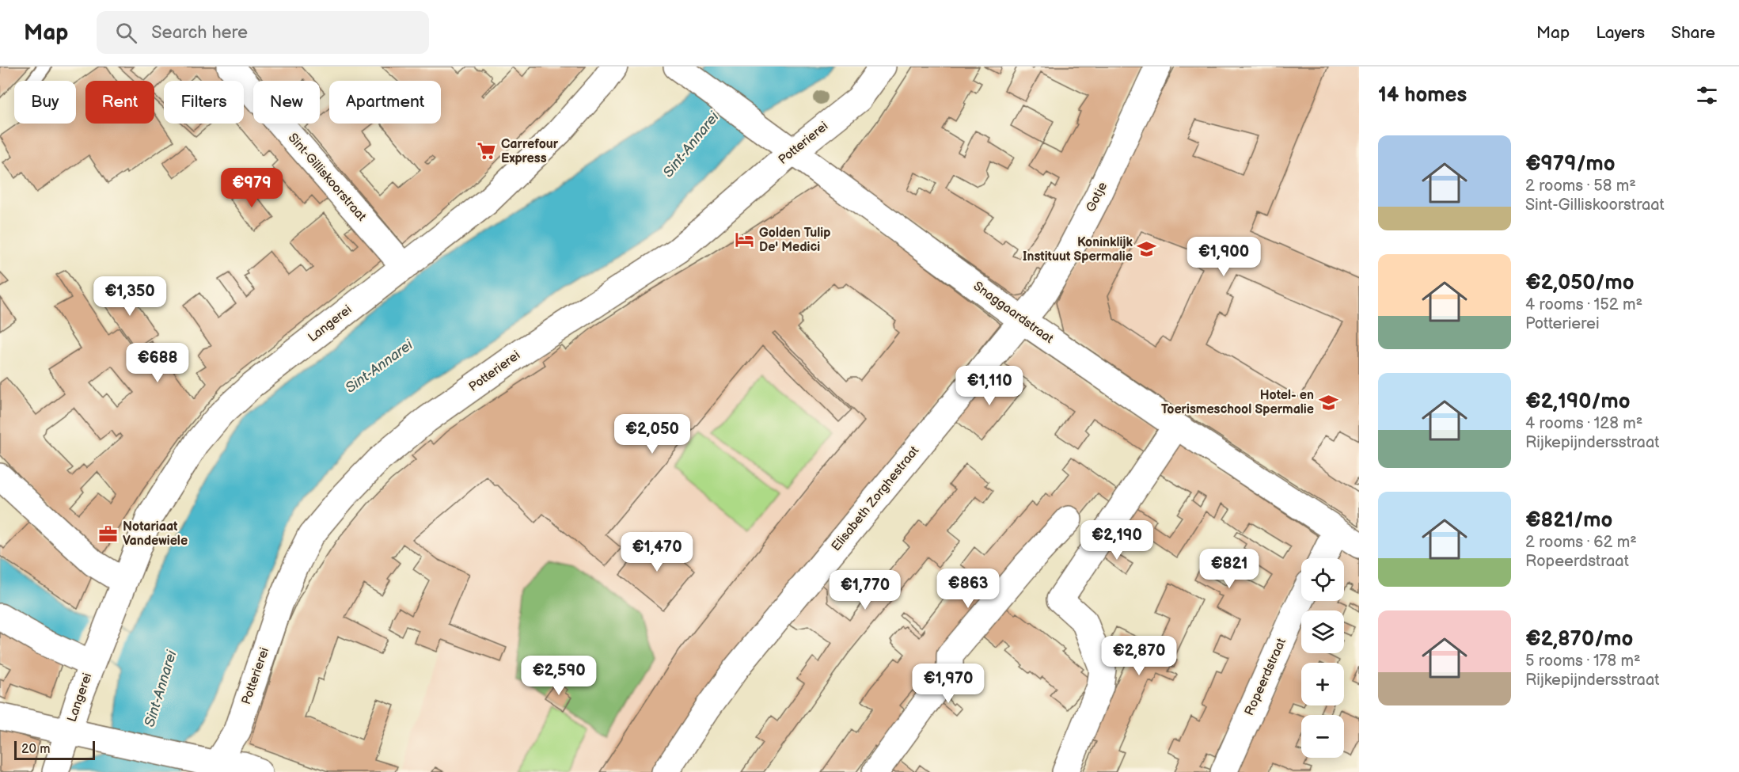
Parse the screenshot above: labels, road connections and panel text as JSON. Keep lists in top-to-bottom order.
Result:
{
  "streets": {
    "street": [
      "Potterierei",
      "Sint-Gilliskoorstraat",
      "Gotje",
      "Snaggaardstraat",
      "Langerei",
      "Elisabeth Zorghestraat",
      "Ropeerdstraat"
    ]
  },
  "crossings": [
    ["Potterierei", "Snaggaardstraat"],
    ["Sint-Gilliskoorstraat", "Langerei"],
    ["Gotje", "Snaggaardstraat"],
    ["Gotje", "Elisabeth Zorghestraat"],
    ["Snaggaardstraat", "Elisabeth Zorghestraat"]
  ],
  "water": ["Sint-Annarei"],
  "places": {
    "supermarket": ["Carrefour Express"],
    "hotel": ["Golden Tulip De' Medici"],
    "school or university": ["Koninklijk Instituut Spermalie", "Hotel- en Toerismeschool Spermalie"],
    "office": ["Notariaat Vandewiele"]
  },
  "scale_bar": "20 m",
  "page": {
    "header": "Map",
    "search": "Search here",
    "nav": ["Map", "Layers", "Share"],
    "heading": "14 homes",
    "chip": [
      "Buy",
      "Rent",
      "Filters",
      "New",
      "Apartment"
    ],
    "list": [
      {
        "name": "€979/mo",
        "note": "2 rooms · 58 m² · Sint-Gilliskoorstraat"
      },
      {
        "name": "€2,050/mo",
        "note": "4 rooms · 152 m² · Potterierei"
      },
      {
        "name": "€2,190/mo",
        "note": "4 rooms · 128 m² · Rijkepijndersstraat"
      },
      {
        "name": "€821/mo",
        "note": "2 rooms · 62 m² · Ropeerdstraat"
      },
      {
        "name": "€2,870/mo",
        "note": "5 rooms · 178 m² · Rijkepijndersstraat"
      }
    ],
    "price": [
      "€979",
      "€1,900",
      "€1,350",
      "€688",
      "€1,110",
      "€2,050",
      "€2,190",
      "€1,470",
      "€821",
      "€863",
      "€1,770",
      "€2,870",
      "€2,590",
      "€1,970"
    ],
    "map_buttons": ["+", "−"],
    "scale": "20 m"
  }
}
